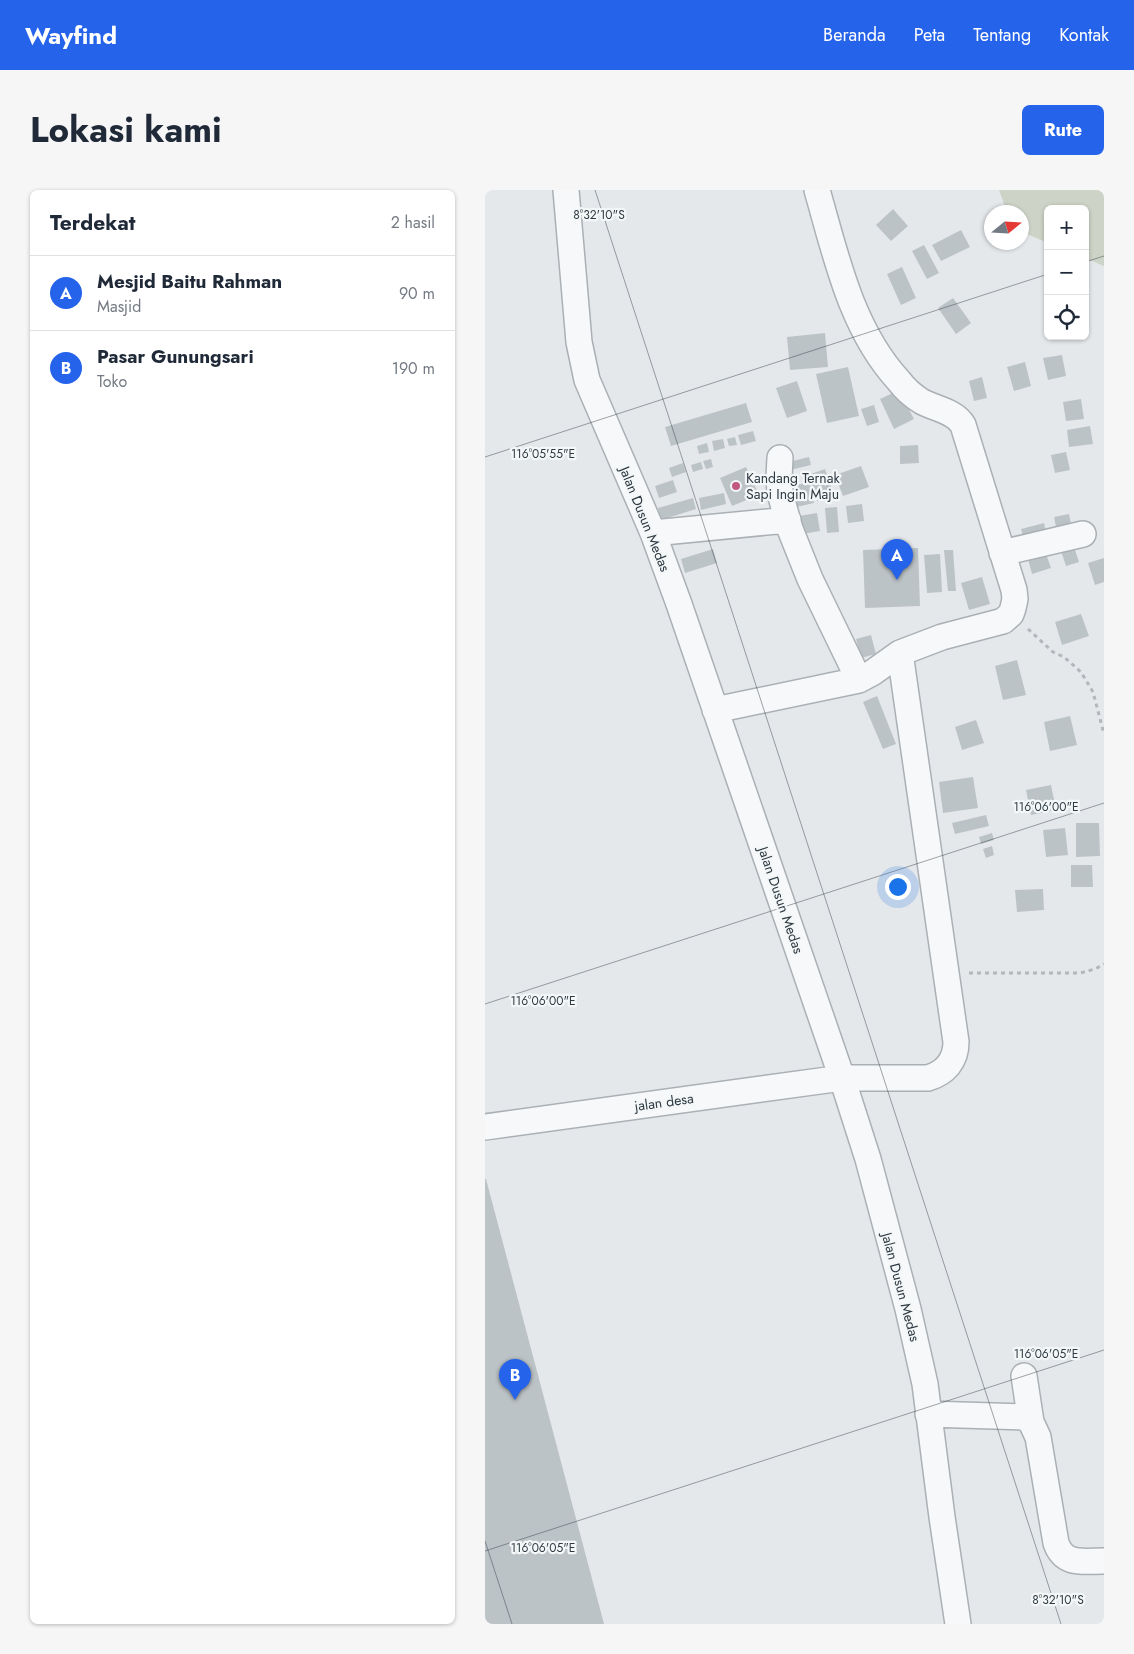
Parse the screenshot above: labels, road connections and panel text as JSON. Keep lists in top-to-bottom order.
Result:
{
  "streets": {
    "street": ["Jalan Dusun Medas", "jalan desa"]
  },
  "crossings": [
    ["Jalan Dusun Medas", "jalan desa"]
  ],
  "places": ["Kandang Ternak Sapi Ingin Maju"],
  "north": "right",
  "page": {
    "header": "Wayfind",
    "nav": [
      "Beranda",
      "Peta",
      "Tentang",
      "Kontak"
    ],
    "title": "Lokasi kami",
    "buttons": "Rute",
    "heading": ["Terdekat", "2 hasil"],
    "map_buttons": ["+", "−"],
    "list": [
      {
        "mark": "A",
        "name": "Mesjid Baitu Rahman",
        "note": "Masjid",
        "value": "90 m"
      },
      {
        "mark": "B",
        "name": "Pasar Gunungsari",
        "note": "Toko",
        "value": "190 m"
      }
    ],
    "pins": ["A", "B"]
  },
  "coordinates": [
    "8°32'10\"S",
    "116°05'55\"E",
    "116°06'00\"E",
    "116°06'05\"E"
  ]
}
